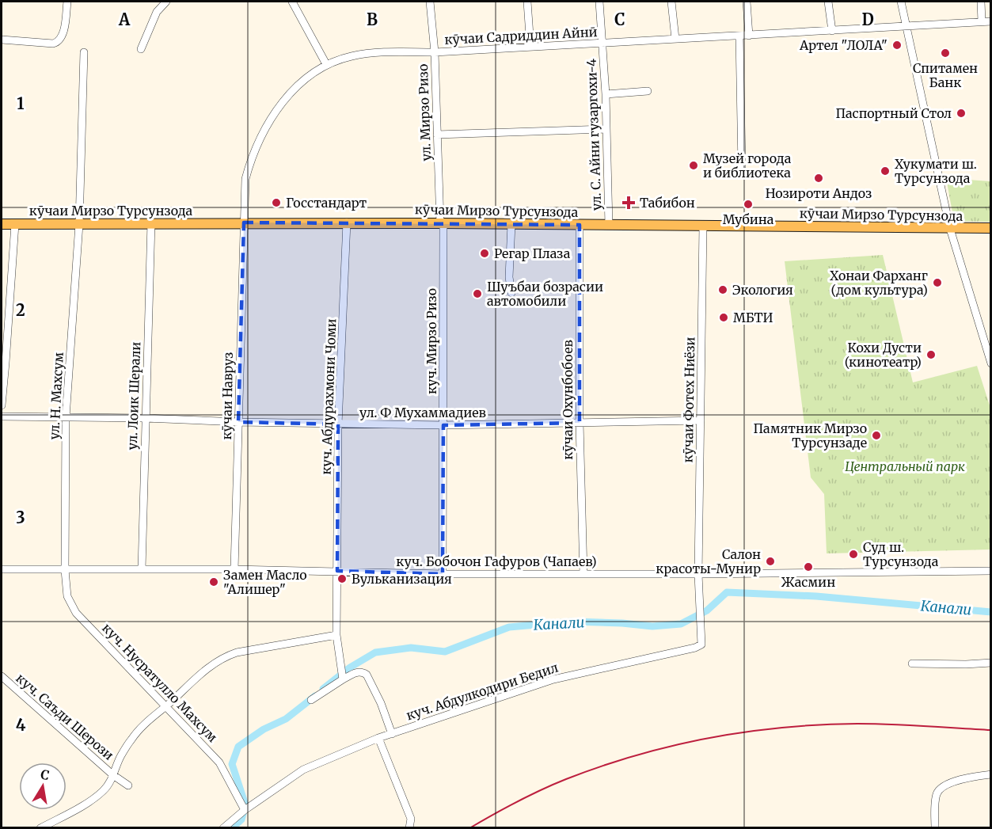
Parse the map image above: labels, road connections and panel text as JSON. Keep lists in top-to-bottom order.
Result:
{
  "streets": {
    "main road": ["кӯчаи Мирзо Турсунзода"],
    "street": [
      "кӯчаи Садриддин Айнӣ",
      "ул. Мирзо Ризо",
      "ул. С. Айни гузаргохи-4",
      "куч. Мирзо Ризо",
      "ул. Н. Махсум",
      "ул. Лоик Шерали",
      "кӯчаи Навруз",
      "куч. Абдурахмони Чоми",
      "кӯчаи Охунбобоев",
      "кӯчаи Фотех Ниёзи",
      "ул. Ф Мухаммадиев",
      "куч. Бобочон Гафуров (Чапаев)",
      "куч. Нусратулло Махсум",
      "куч. Абдулкодири Бедил",
      "куч. Саъди Шерози"
    ]
  },
  "crossings": [
    ["кӯчаи Садриддин Айнӣ", "ул. Мирзо Ризо"],
    ["кӯчаи Садриддин Айнӣ", "ул. С. Айни гузаргохи-4"],
    ["кӯчаи Садриддин Айнӣ", "кӯчаи Мирзо Турсунзода"],
    ["кӯчаи Садриддин Айнӣ", "кӯчаи Навруз"],
    ["ул. Мирзо Ризо", "кӯчаи Мирзо Турсунзода"],
    ["ул. Мирзо Ризо", "куч. Мирзо Ризо"],
    ["ул. С. Айни гузаргохи-4", "кӯчаи Мирзо Турсунзода"],
    ["кӯчаи Мирзо Турсунзода", "куч. Мирзо Ризо"],
    ["кӯчаи Мирзо Турсунзода", "ул. Н. Махсум"],
    ["кӯчаи Мирзо Турсунзода", "ул. Лоик Шерали"],
    ["кӯчаи Мирзо Турсунзода", "кӯчаи Навруз"],
    ["кӯчаи Мирзо Турсунзода", "куч. Абдурахмони Чоми"],
    ["кӯчаи Мирзо Турсунзода", "кӯчаи Охунбобоев"],
    ["кӯчаи Мирзо Турсунзода", "кӯчаи Фотех Ниёзи"],
    ["куч. Мирзо Ризо", "ул. Ф Мухаммадиев"],
    ["куч. Мирзо Ризо", "куч. Бобочон Гафуров (Чапаев)"],
    ["ул. Н. Махсум", "ул. Ф Мухаммадиев"],
    ["ул. Н. Махсум", "куч. Бобочон Гафуров (Чапаев)"],
    ["ул. Н. Махсум", "куч. Нусратулло Махсум"],
    ["ул. Лоик Шерали", "ул. Ф Мухаммадиев"],
    ["ул. Лоик Шерали", "куч. Бобочон Гафуров (Чапаев)"],
    ["кӯчаи Навруз", "ул. Ф Мухаммадиев"],
    ["кӯчаи Навруз", "куч. Бобочон Гафуров (Чапаев)"],
    ["куч. Абдурахмони Чоми", "ул. Ф Мухаммадиев"],
    ["куч. Абдурахмони Чоми", "куч. Бобочон Гафуров (Чапаев)"],
    ["куч. Абдурахмони Чоми", "куч. Саъди Шерози"],
    ["кӯчаи Охунбобоев", "ул. Ф Мухаммадиев"],
    ["кӯчаи Охунбобоев", "куч. Бобочон Гафуров (Чапаев)"],
    ["кӯчаи Фотех Ниёзи", "ул. Ф Мухаммадиев"],
    ["кӯчаи Фотех Ниёзи", "куч. Бобочон Гафуров (Чапаев)"],
    ["кӯчаи Фотех Ниёзи", "куч. Абдулкодири Бедил"],
    ["куч. Бобочон Гафуров (Чапаев)", "куч. Нусратулло Махсум"],
    ["куч. Бобочон Гафуров (Чапаев)", "куч. Абдулкодири Бедил"],
    ["куч. Нусратулло Махсум", "куч. Абдулкодири Бедил"],
    ["куч. Нусратулло Махсум", "куч. Саъди Шерози"]
  ],
  "water": ["Канали"],
  "parks": ["Центральный парк"],
  "places": {
    "other": [
      "Артел \"ЛОЛА\"",
      "Спитамен Банк",
      "Паспортный Стол",
      "Музей города и библиотека",
      "Хукумати ш. Турсунзода",
      "Нозироти Андоз",
      "Госстандарт",
      "Мубина",
      "Регар Плаза",
      "Хонаи Фарханг (дом культура)",
      "Экология",
      "Шуъбаи бозрасии автомобили",
      "МБТИ",
      "Кохи Дусти (кинотеатр)",
      "Памятник Мирзо Турсунзаде",
      "Суд ш. Турсунзода",
      "Салон красоты-Мунир",
      "Жасмин",
      "Вульканизация",
      "Замен Масло \"Алишер\""
    ],
    "health": ["Табибон"]
  },
  "north": "top",
  "grid": {
    "columns": [
      "A",
      "B",
      "C",
      "D"
    ],
    "rows": [
      "1",
      "2",
      "3",
      "4"
    ]
  }
}
